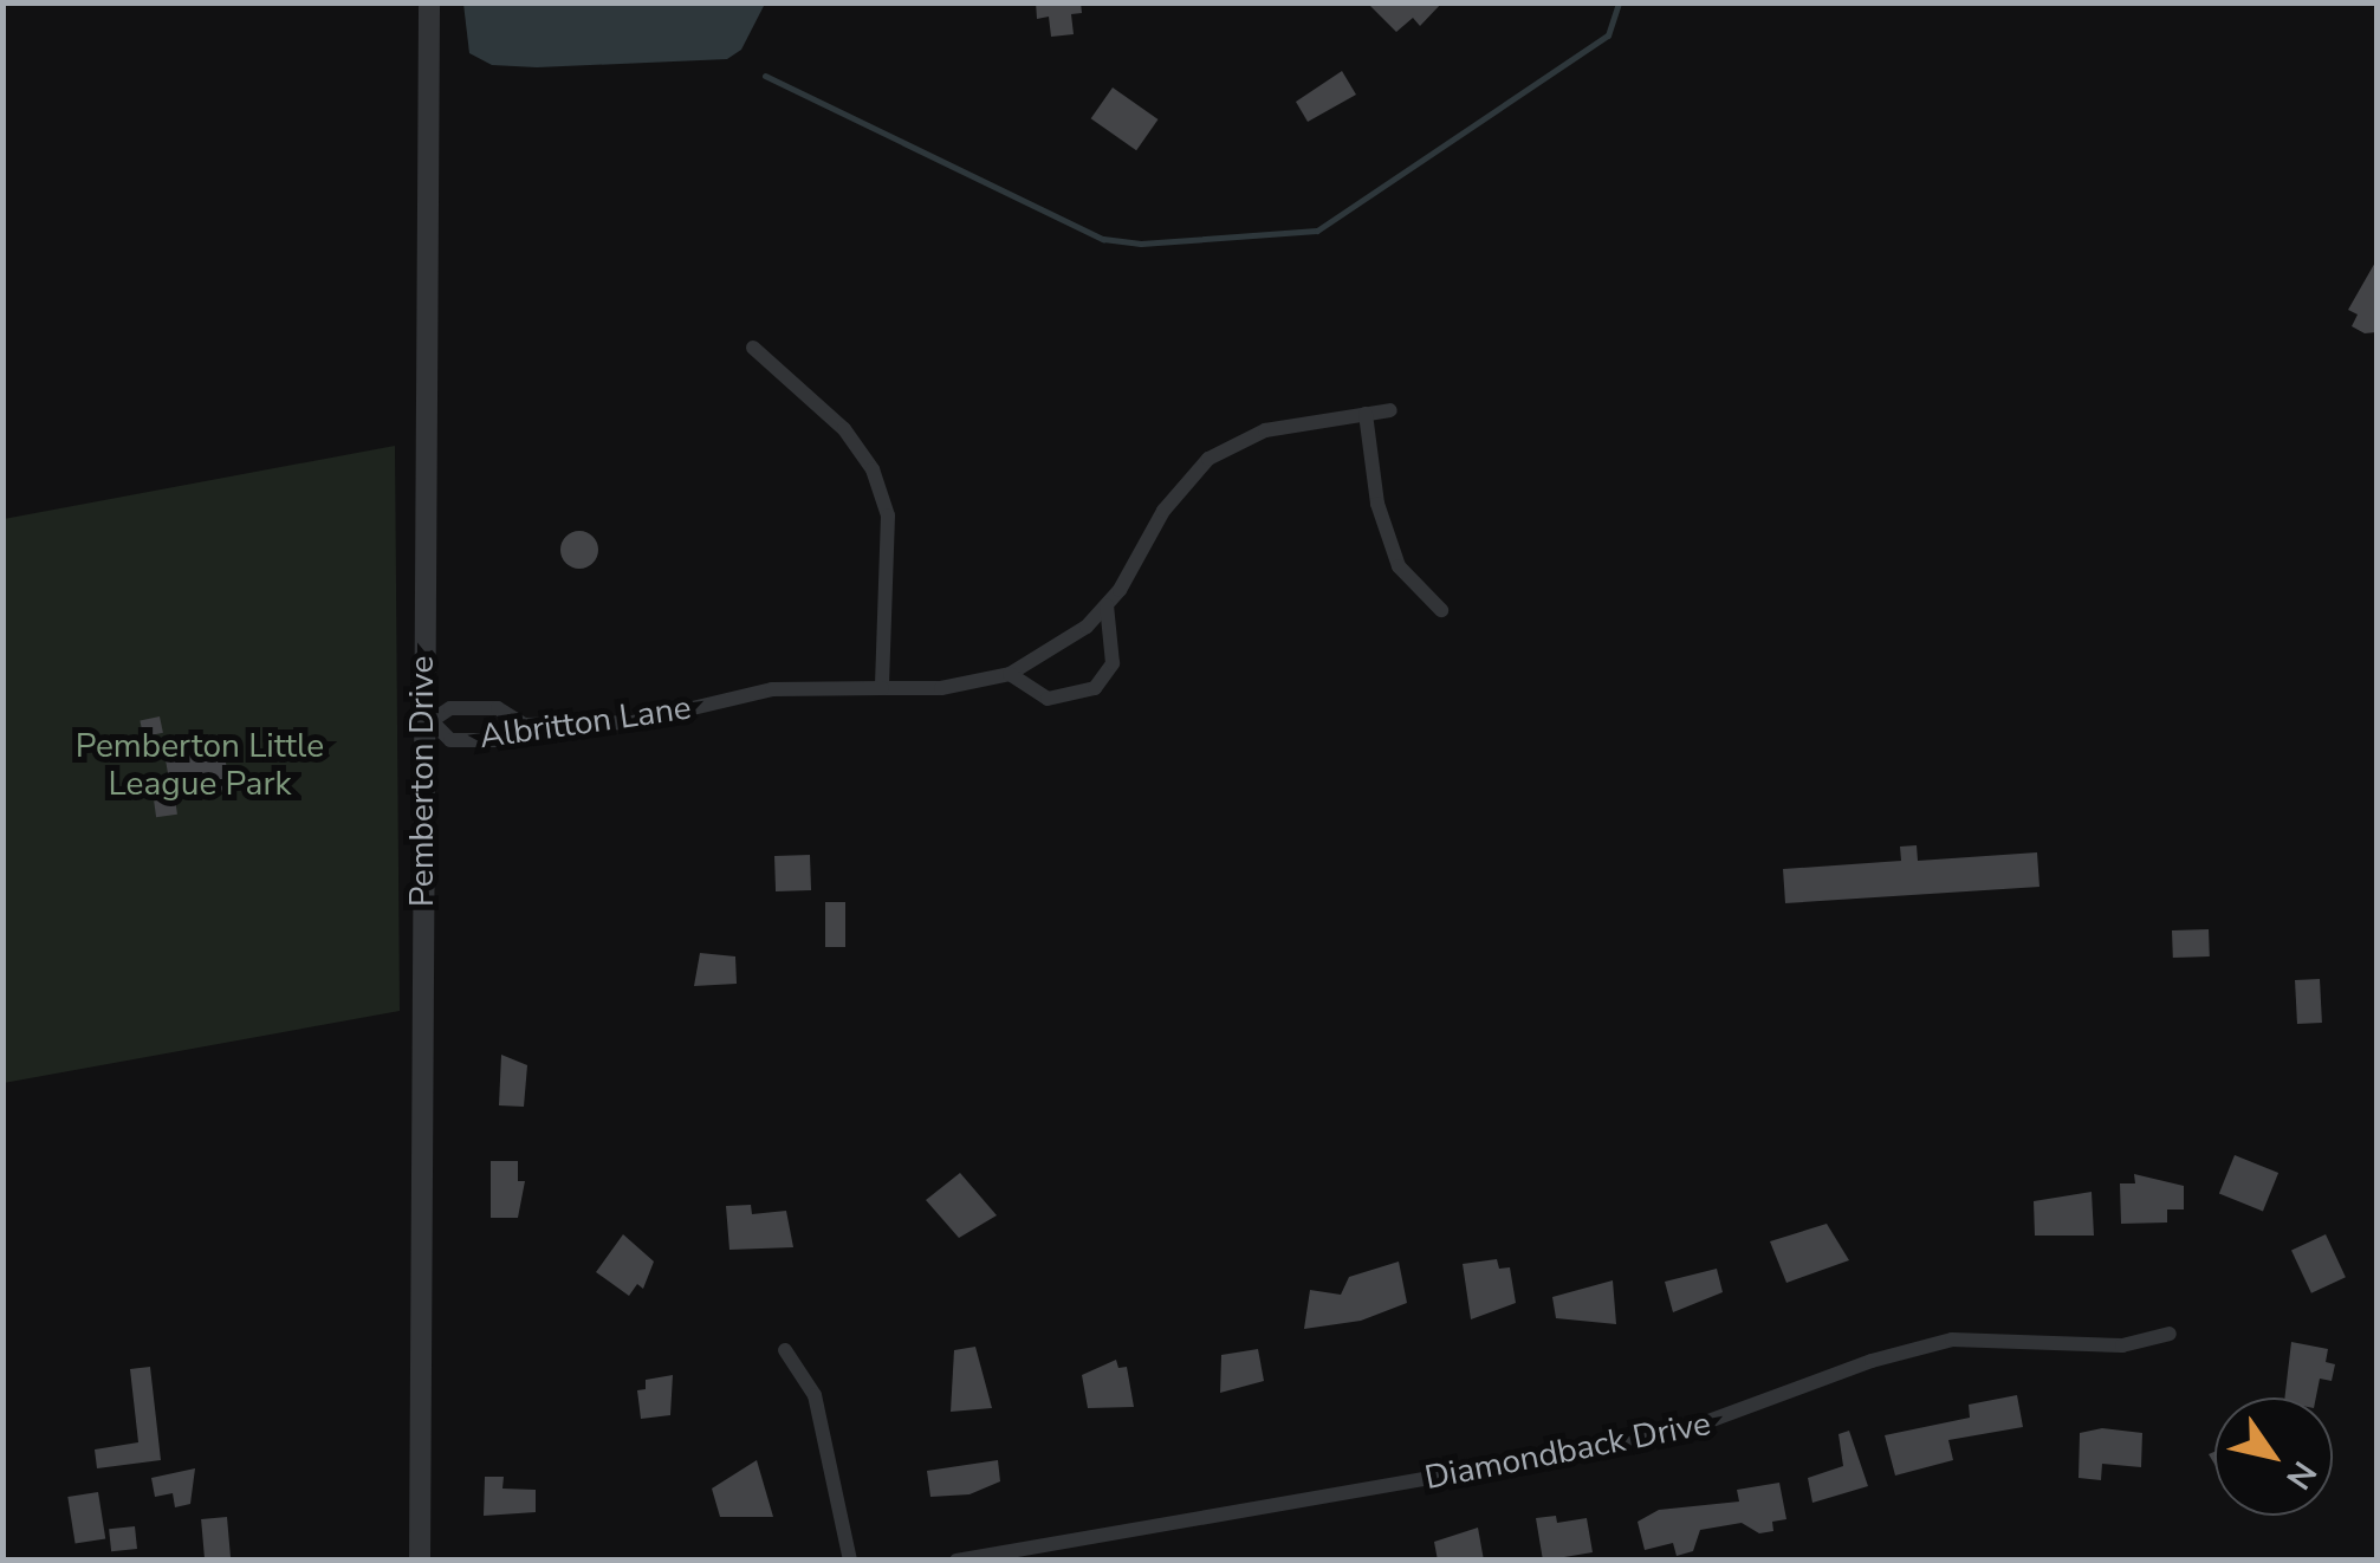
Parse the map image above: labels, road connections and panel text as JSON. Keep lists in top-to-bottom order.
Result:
{
  "streets": {
    "street": ["Albritton Lane", "Pemberton Drive", "Diamondback Drive"]
  },
  "crossings": [
    ["Albritton Lane", "Pemberton Drive"]
  ],
  "parks": ["Pemberton Little League Park"],
  "north": "bottom right"
}
